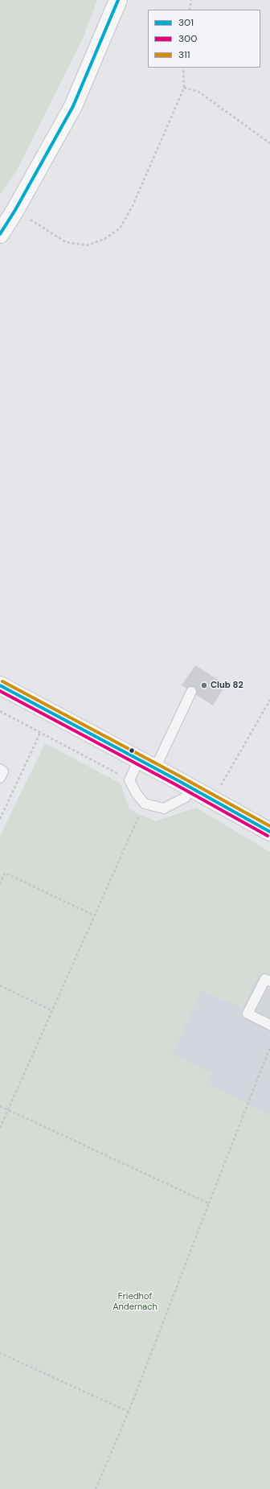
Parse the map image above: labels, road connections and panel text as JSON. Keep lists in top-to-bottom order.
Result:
{
  "parks": ["Friedhof Andernach"],
  "places": ["Club 82"],
  "lines": ["transit line 301", "transit line 311", "transit line 300"],
  "legend": ["301", "300", "311"]
}
